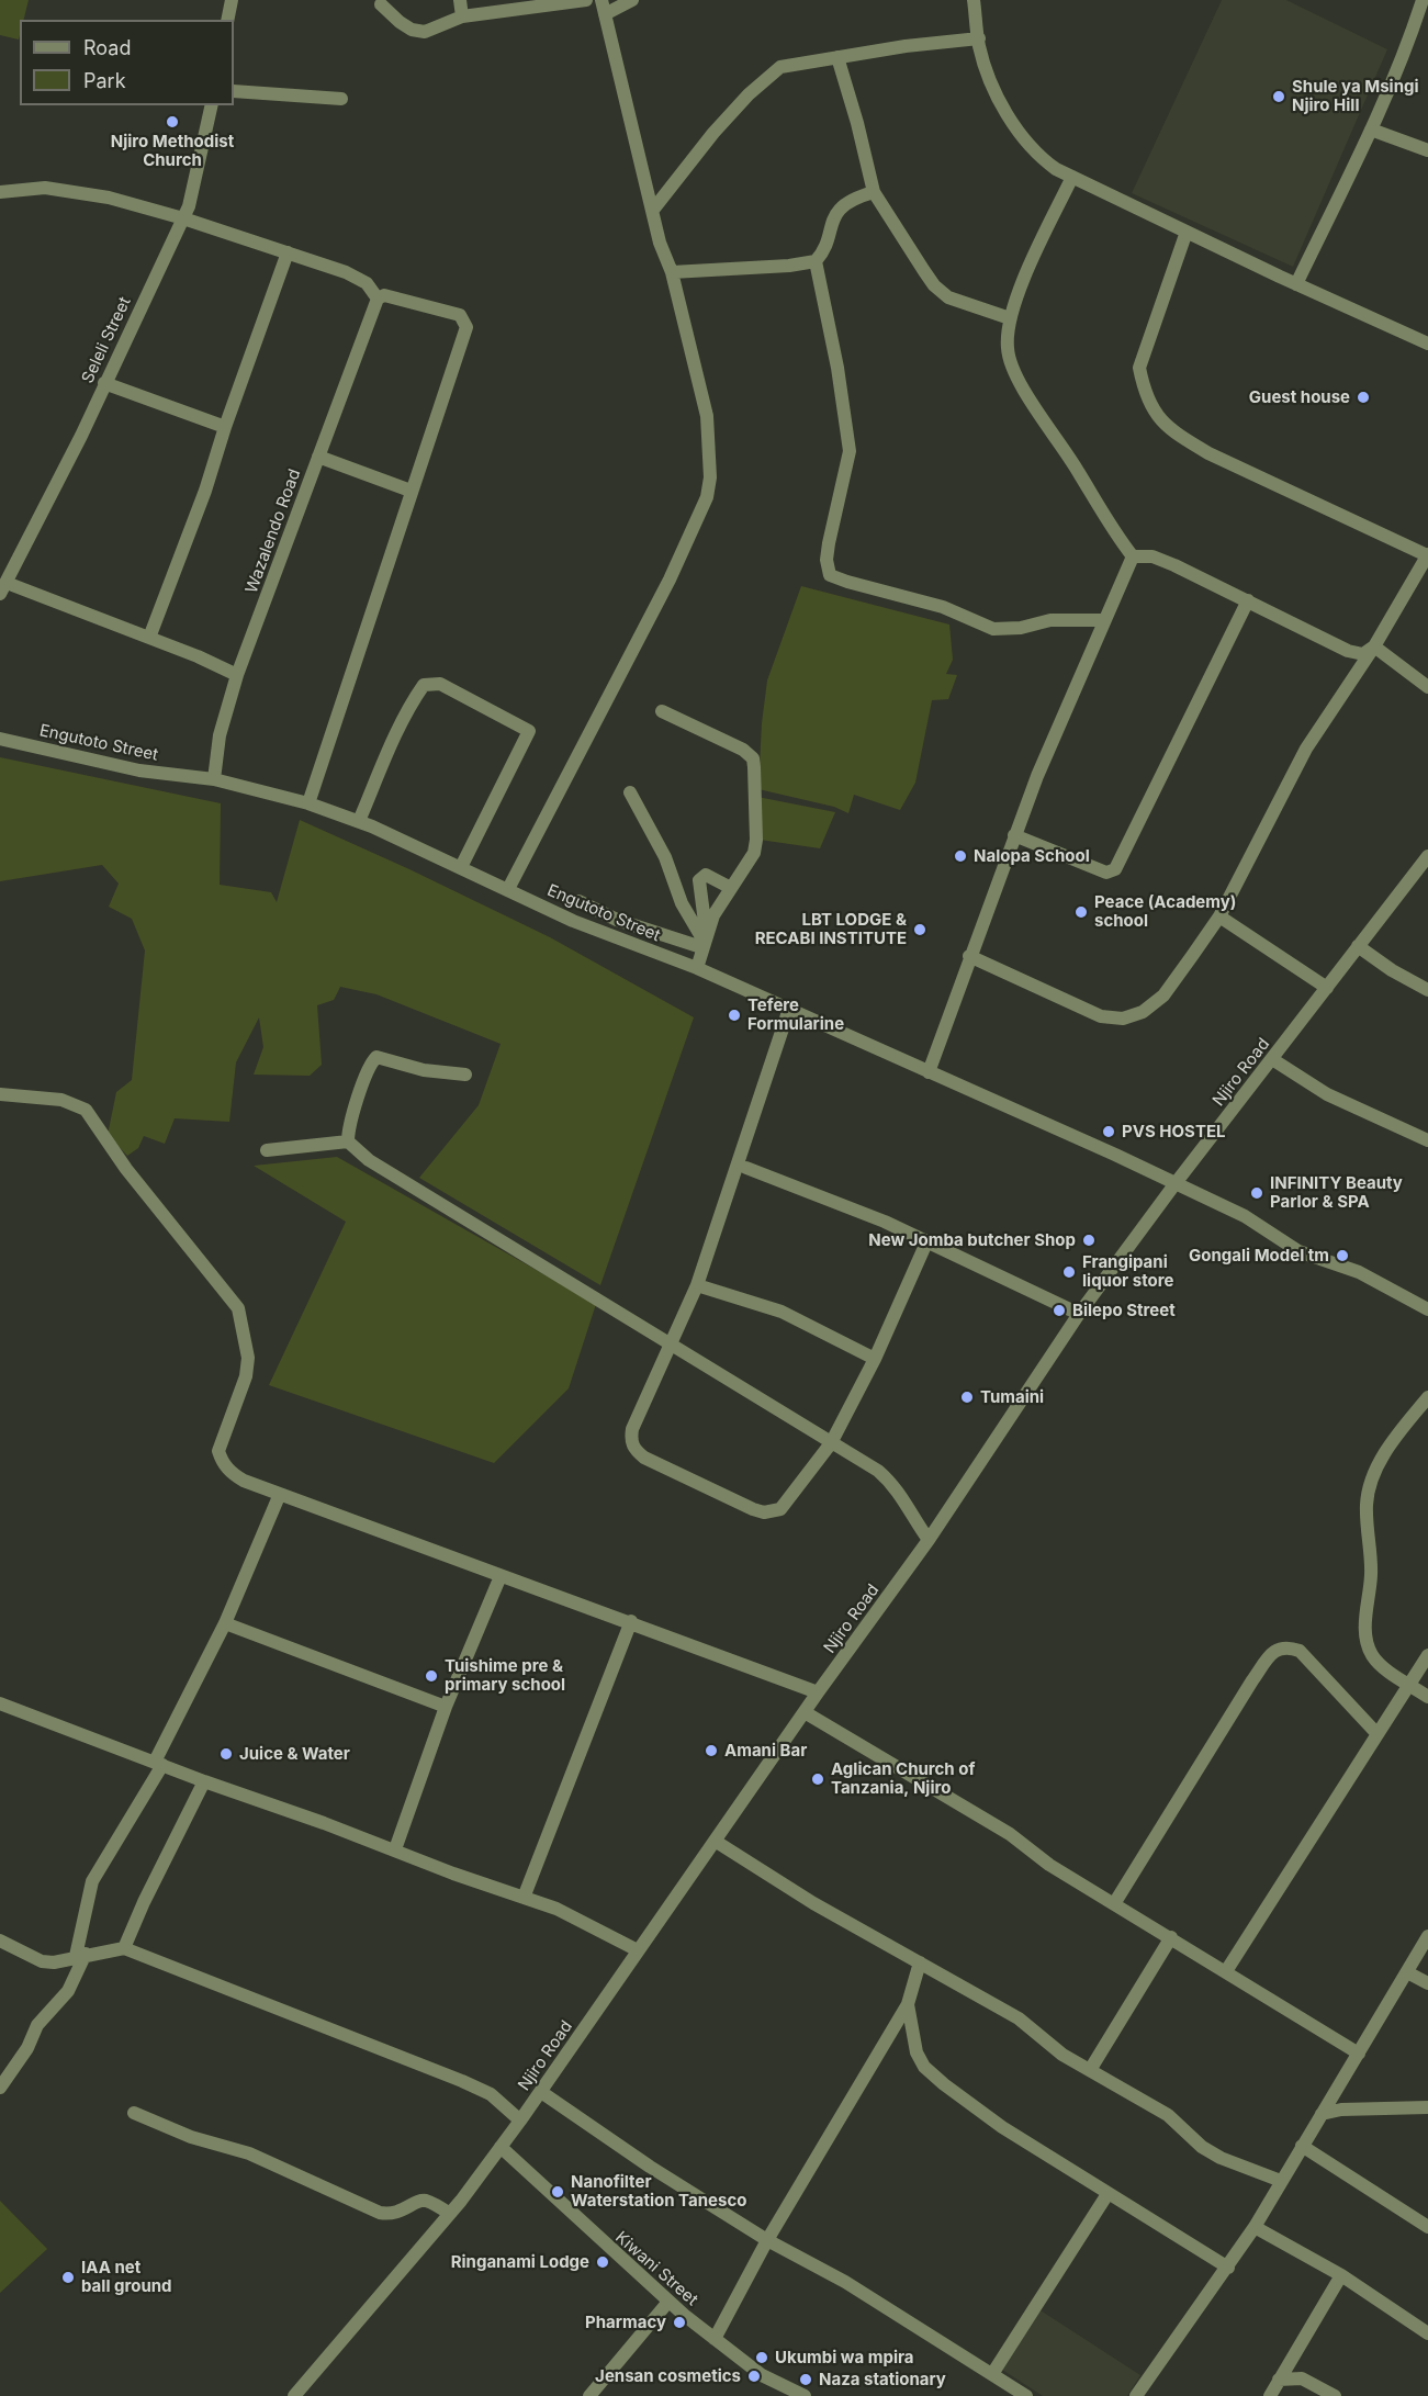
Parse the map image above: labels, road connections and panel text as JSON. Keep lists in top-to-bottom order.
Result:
{
  "streets": {
    "street": [
      "Seleli Street",
      "Wazalendo Road",
      "Engutoto Street",
      "Njiro Road",
      "Kiwani Street"
    ]
  },
  "crossings": [
    ["Wazalendo Road", "Engutoto Street"],
    ["Engutoto Street", "Njiro Road"],
    ["Njiro Road", "Kiwani Street"]
  ],
  "places": [
    "Shule ya Msingi Njiro Hill",
    "Njiro Methodist Church",
    "Guest house",
    "Nalopa School",
    "Peace (Academy) school",
    "LBT LODGE & RECABI INSTITUTE",
    "Tefere Formularine",
    "PVS HOSTEL",
    "INFINITY Beauty Parlor & SPA",
    "New Jomba butcher Shop",
    "Gongali Model tm",
    "Frangipani liquor store",
    "Bilepo Street",
    "Tumaini",
    "Tuishime pre & primary school",
    "Amani Bar",
    "Juice & Water",
    "Aglican Church of Tanzania, Njiro",
    "Nanofilter Waterstation Tanesco",
    "Ringanami Lodge",
    "IAA net ball ground",
    "Pharmacy",
    "Ukumbi wa mpira",
    "Jensan cosmetics",
    "Naza stationary"
  ],
  "legend": ["Road", "Park"]
}
